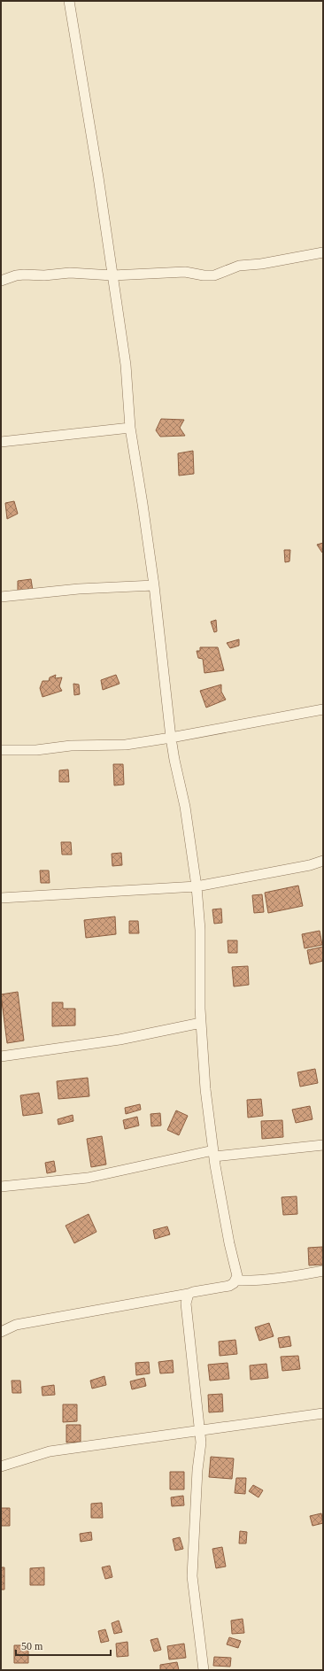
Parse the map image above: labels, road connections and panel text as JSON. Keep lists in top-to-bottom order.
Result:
{
  "scale_bar": "50 m"
}
